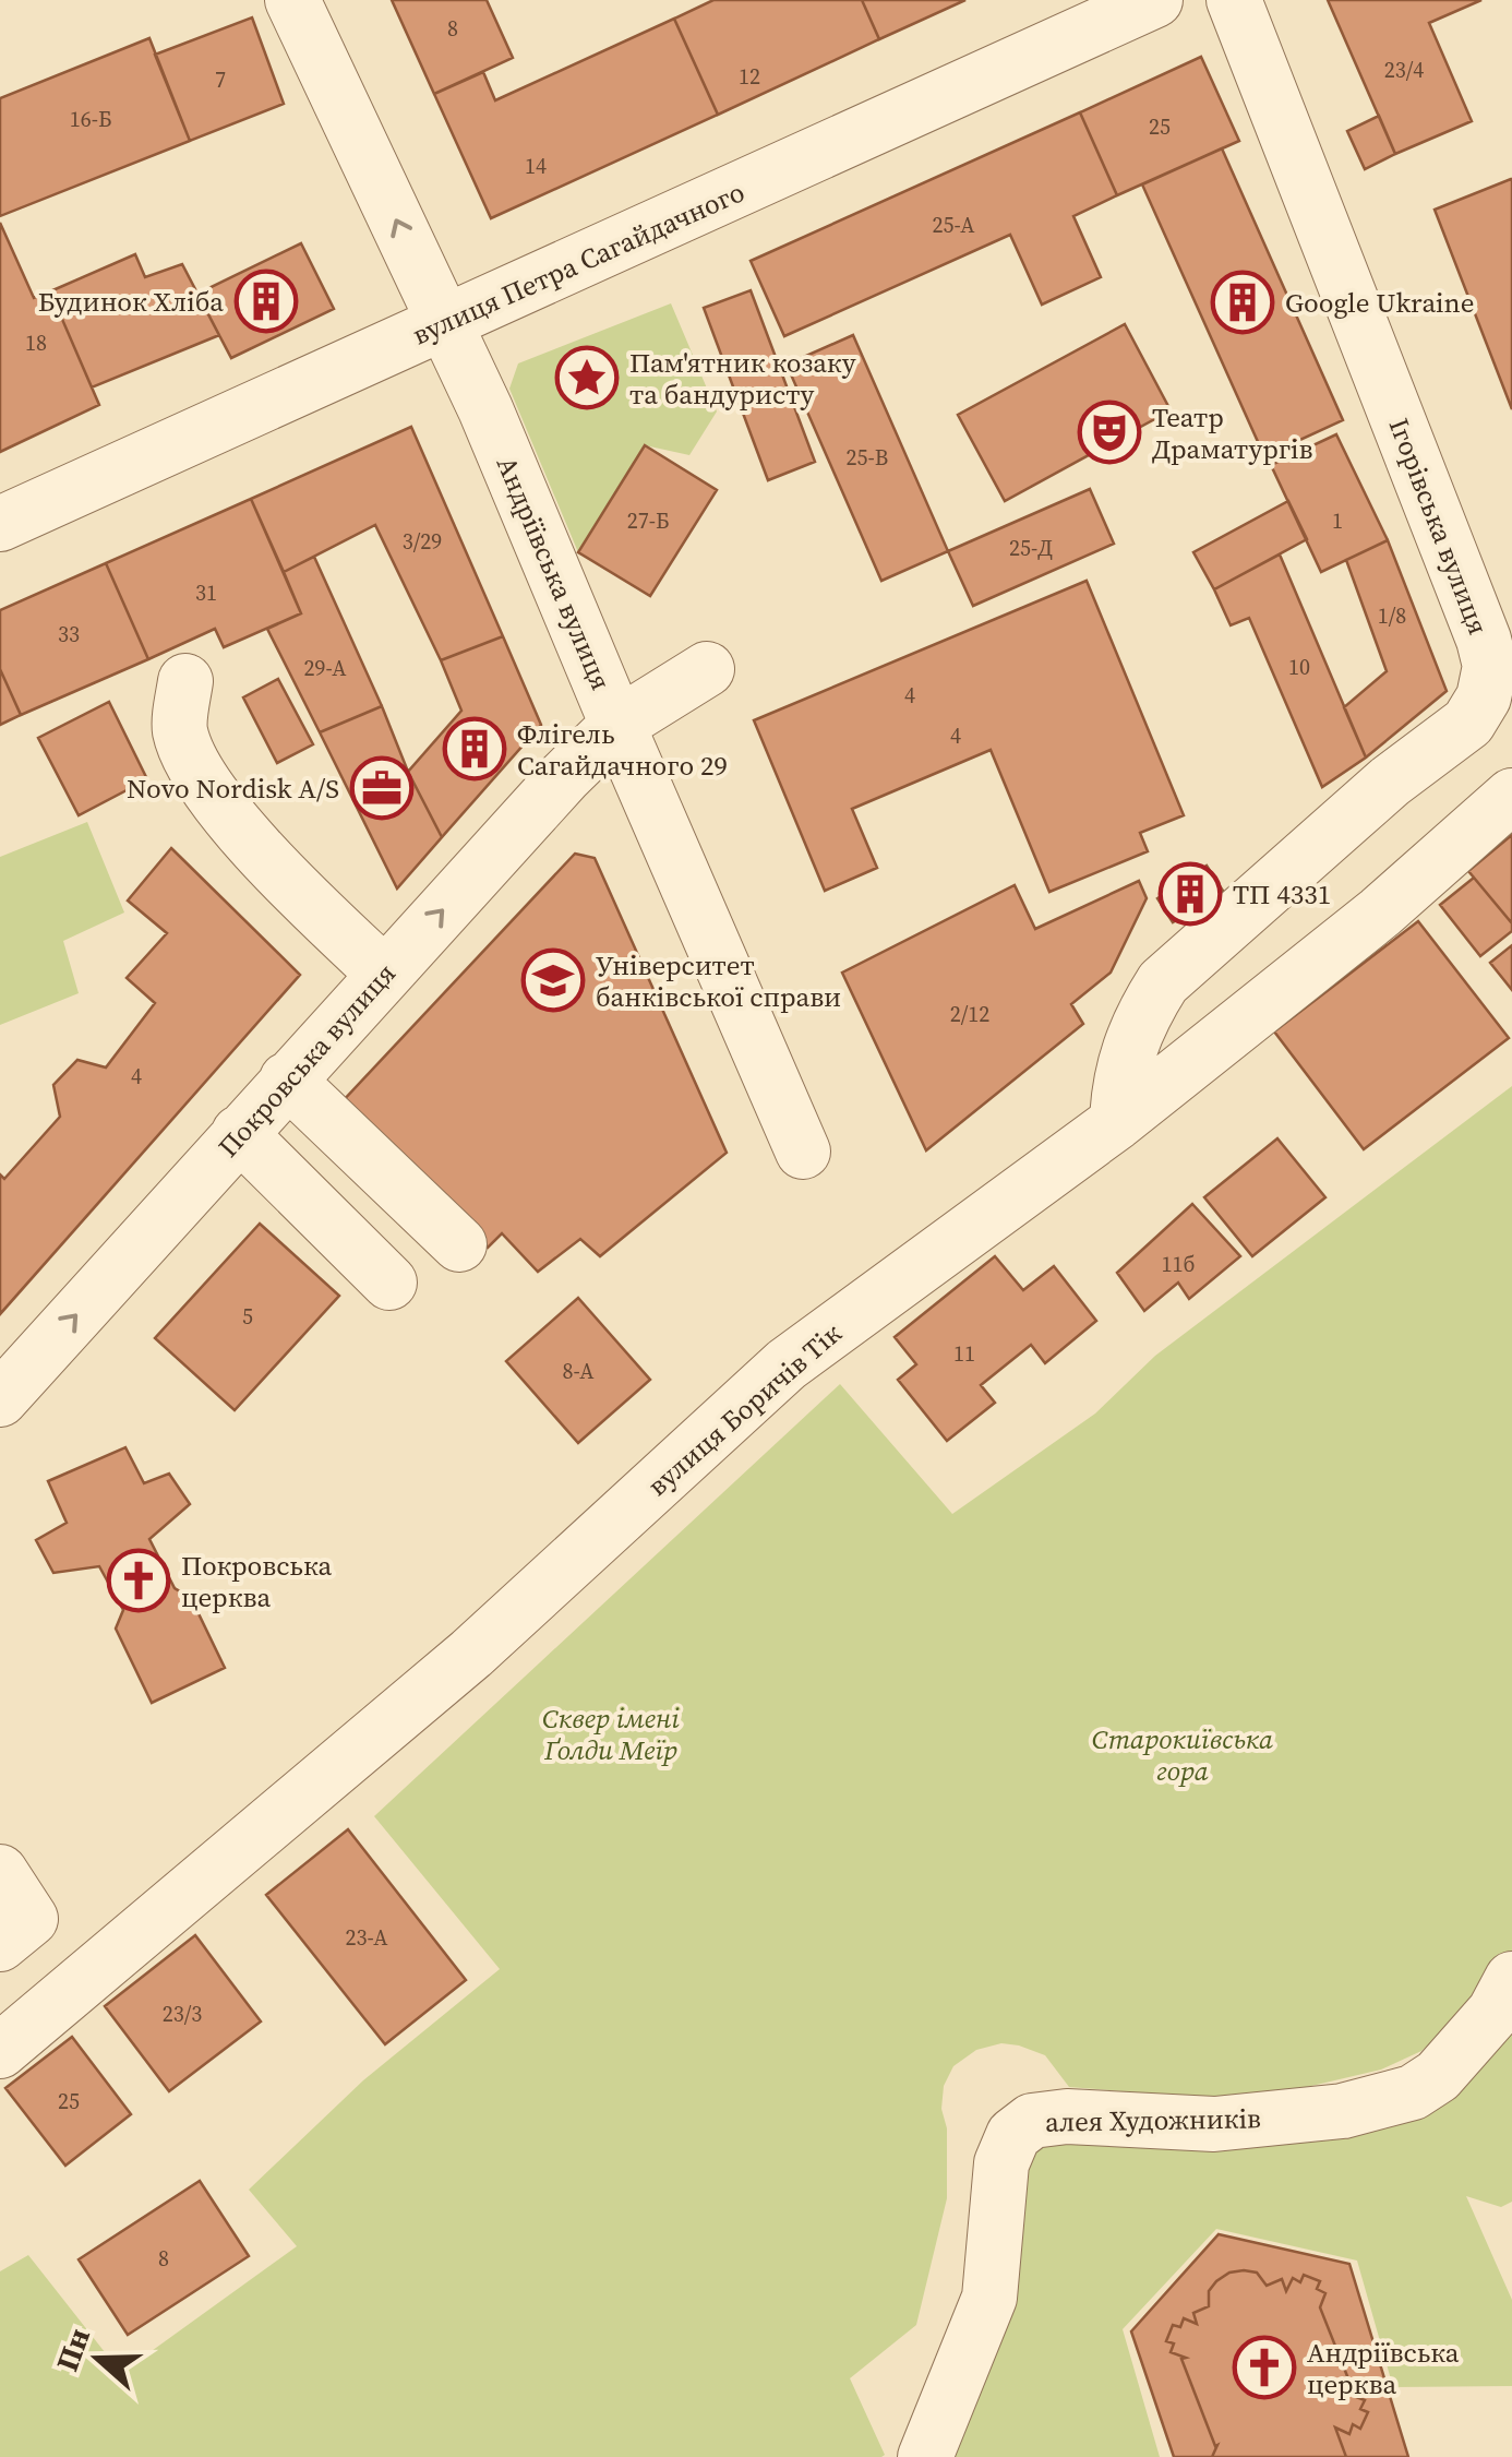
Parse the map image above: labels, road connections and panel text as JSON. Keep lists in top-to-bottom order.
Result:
{
  "streets": {
    "street": [
      "вулиця Петра Сагайдачного",
      "Ігорівська вулиця",
      "Андріївська вулиця",
      "Покровська вулиця",
      "вулиця Боричів Тік",
      "алея Художників"
    ]
  },
  "crossings": [
    ["вулиця Петра Сагайдачного", "Андріївська вулиця"],
    ["Ігорівська вулиця", "вулиця Боричів Тік"],
    ["Андріївська вулиця", "Покровська вулиця"]
  ],
  "one_way": ["Покровська вулиця"],
  "parks": ["Сквер імені Ґолди Меїр", "Старокиївська гора"],
  "places": {
    "building": [
      "Будинок Хліба",
      "Google Ukraine",
      "Флігель Сагайдачного 29",
      "ТП 4331"
    ],
    "place": ["Пам'ятник козаку та бандуристу"],
    "theatre": ["Театр Драматургів"],
    "office": ["Novo Nordisk A/S"],
    "school or university": ["Університет банківської справи"],
    "church": ["Покровська церква", "Андріївська церква"]
  },
  "house_numbers": [
    "8",
    "23/4",
    "12",
    "7",
    "16-Б",
    "25",
    "14",
    "25-А",
    "18",
    "25-В",
    "27-Б",
    "1",
    "3/29",
    "25-Д",
    "31",
    "1/8",
    "33",
    "10",
    "29-А",
    "4",
    "4",
    "2/12",
    "4",
    "11б",
    "5",
    "11",
    "8-А",
    "23-А",
    "23/3",
    "25",
    "8"
  ],
  "north": "left"
}
